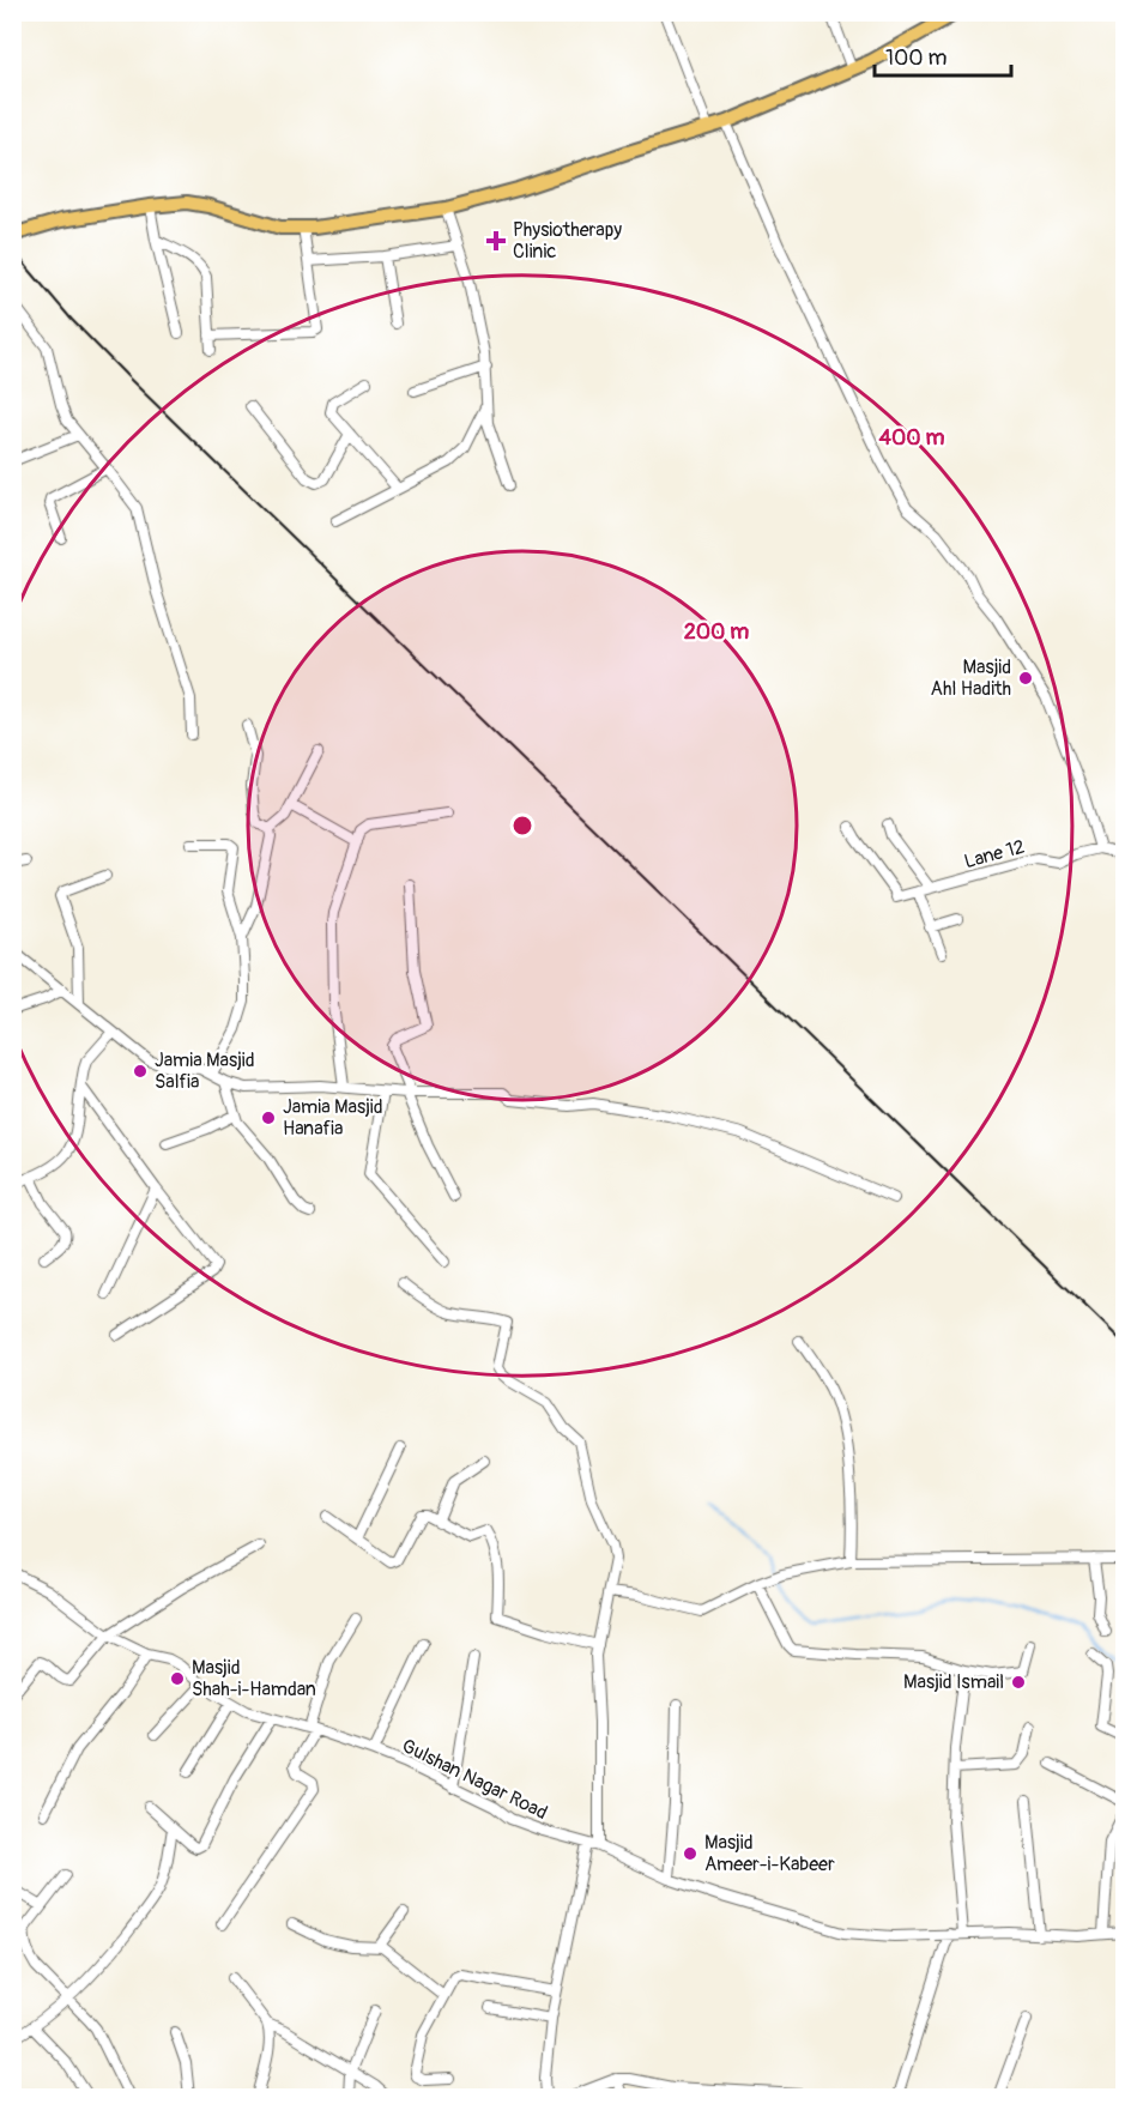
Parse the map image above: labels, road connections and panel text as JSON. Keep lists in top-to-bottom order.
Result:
{
  "streets": {
    "street": ["Lane 12", "Gulshan Nagar Road"]
  },
  "places": {
    "health": ["Physiotherapy Clinic"],
    "other": [
      "Masjid Ahl Hadith",
      "Jamia Masjid Salfia",
      "Jamia Masjid Hanafia",
      "Masjid Shah-i-Hamdan",
      "Masjid Ismail",
      "Masjid Ameer-i-Kabeer"
    ]
  },
  "scale_bar": "100 m",
  "rings": ["400 m", "200 m"]
}
